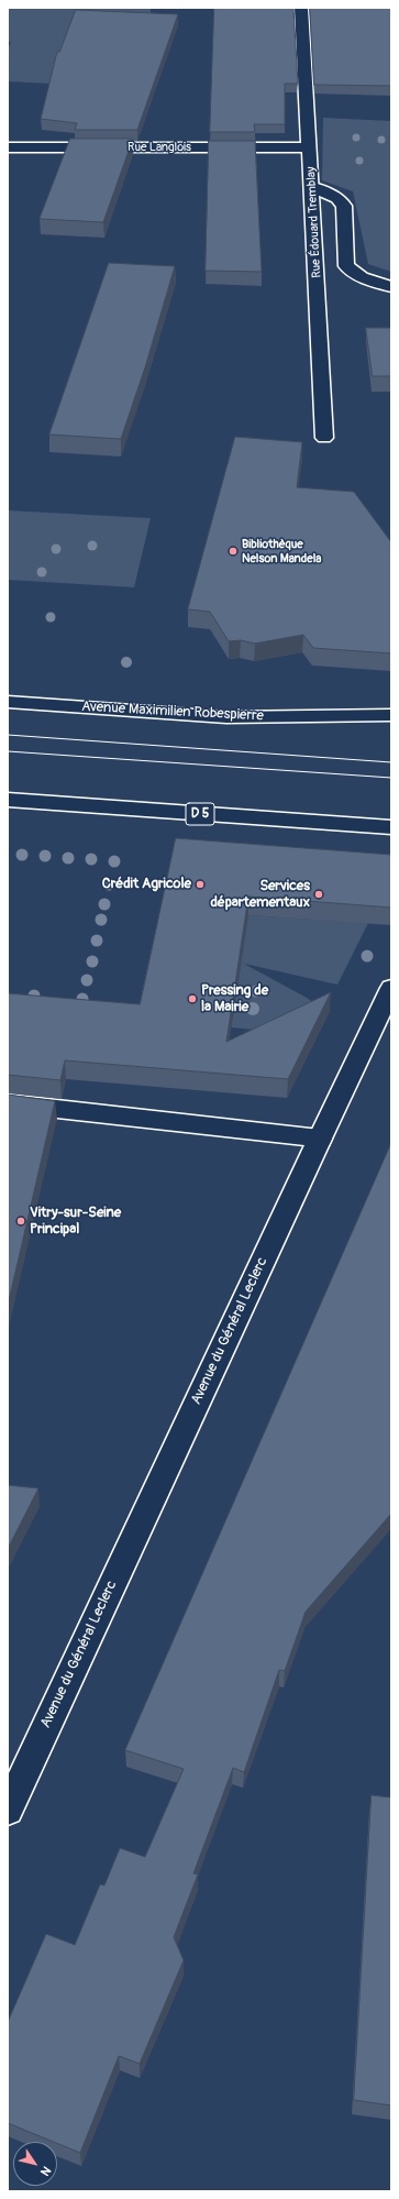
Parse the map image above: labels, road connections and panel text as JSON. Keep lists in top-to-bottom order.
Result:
{
  "streets": {
    "street": [
      "Rue Langlois",
      "Rue Édouard Tremblay",
      "Avenue Maximilien Robespierre",
      "D 5",
      "Avenue du Général Leclerc"
    ]
  },
  "crossings": [
    ["Rue Langlois", "Rue Édouard Tremblay"]
  ],
  "places": [
    "Bibliothèque Nelson Mandela",
    "Crédit Agricole",
    "Services départementaux",
    "Pressing de la Mairie",
    "Vitry-sur-Seine Principal"
  ],
  "north": "bottom right"
}
